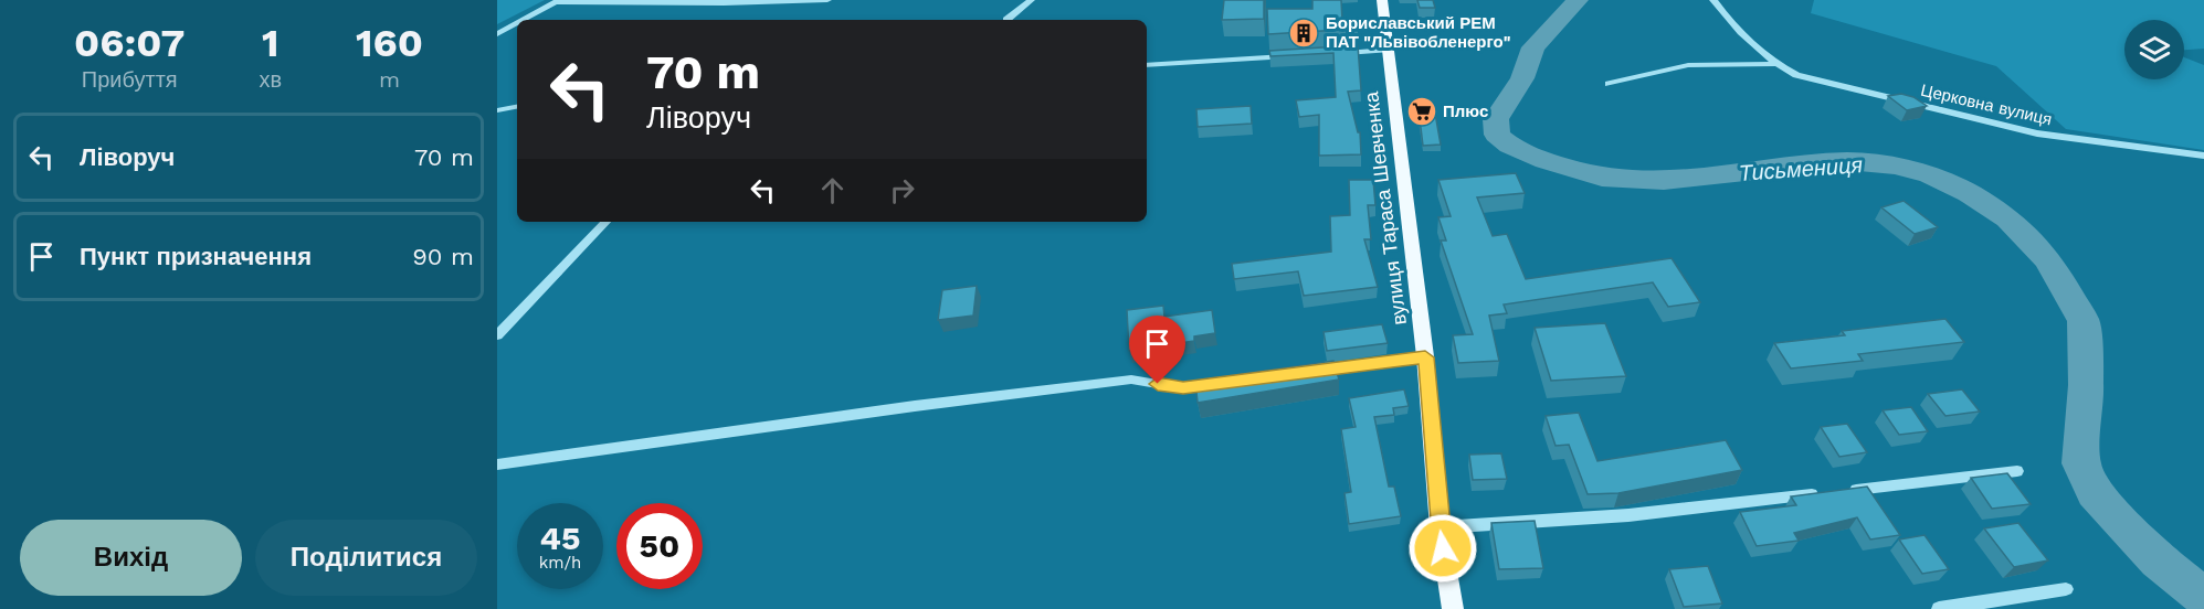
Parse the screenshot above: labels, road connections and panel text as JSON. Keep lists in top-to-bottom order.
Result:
{
  "streets": {
    "main road": ["вулиця Тараса Шевченка"],
    "street": ["Церковна вулиця"]
  },
  "water": ["Тисьмениця"],
  "places": {
    "building": ["Бориславський РЕМ ПАТ \"Львівобленерго\""],
    "supermarket": ["Плюс"]
  },
  "page": {
    "eta": [
      "06:07",
      "Прибуття",
      "1",
      "хв",
      "160",
      "m"
    ],
    "turn": ["70 m", "Ліворуч"],
    "list": [
      {
        "name": "Ліворуч",
        "value": "70 m"
      },
      {
        "name": "Пункт призначення",
        "value": "90 m"
      }
    ],
    "speed": "45 km/h",
    "limit": "50",
    "buttons": ["Вихід", "Поділитися"]
  }
}
